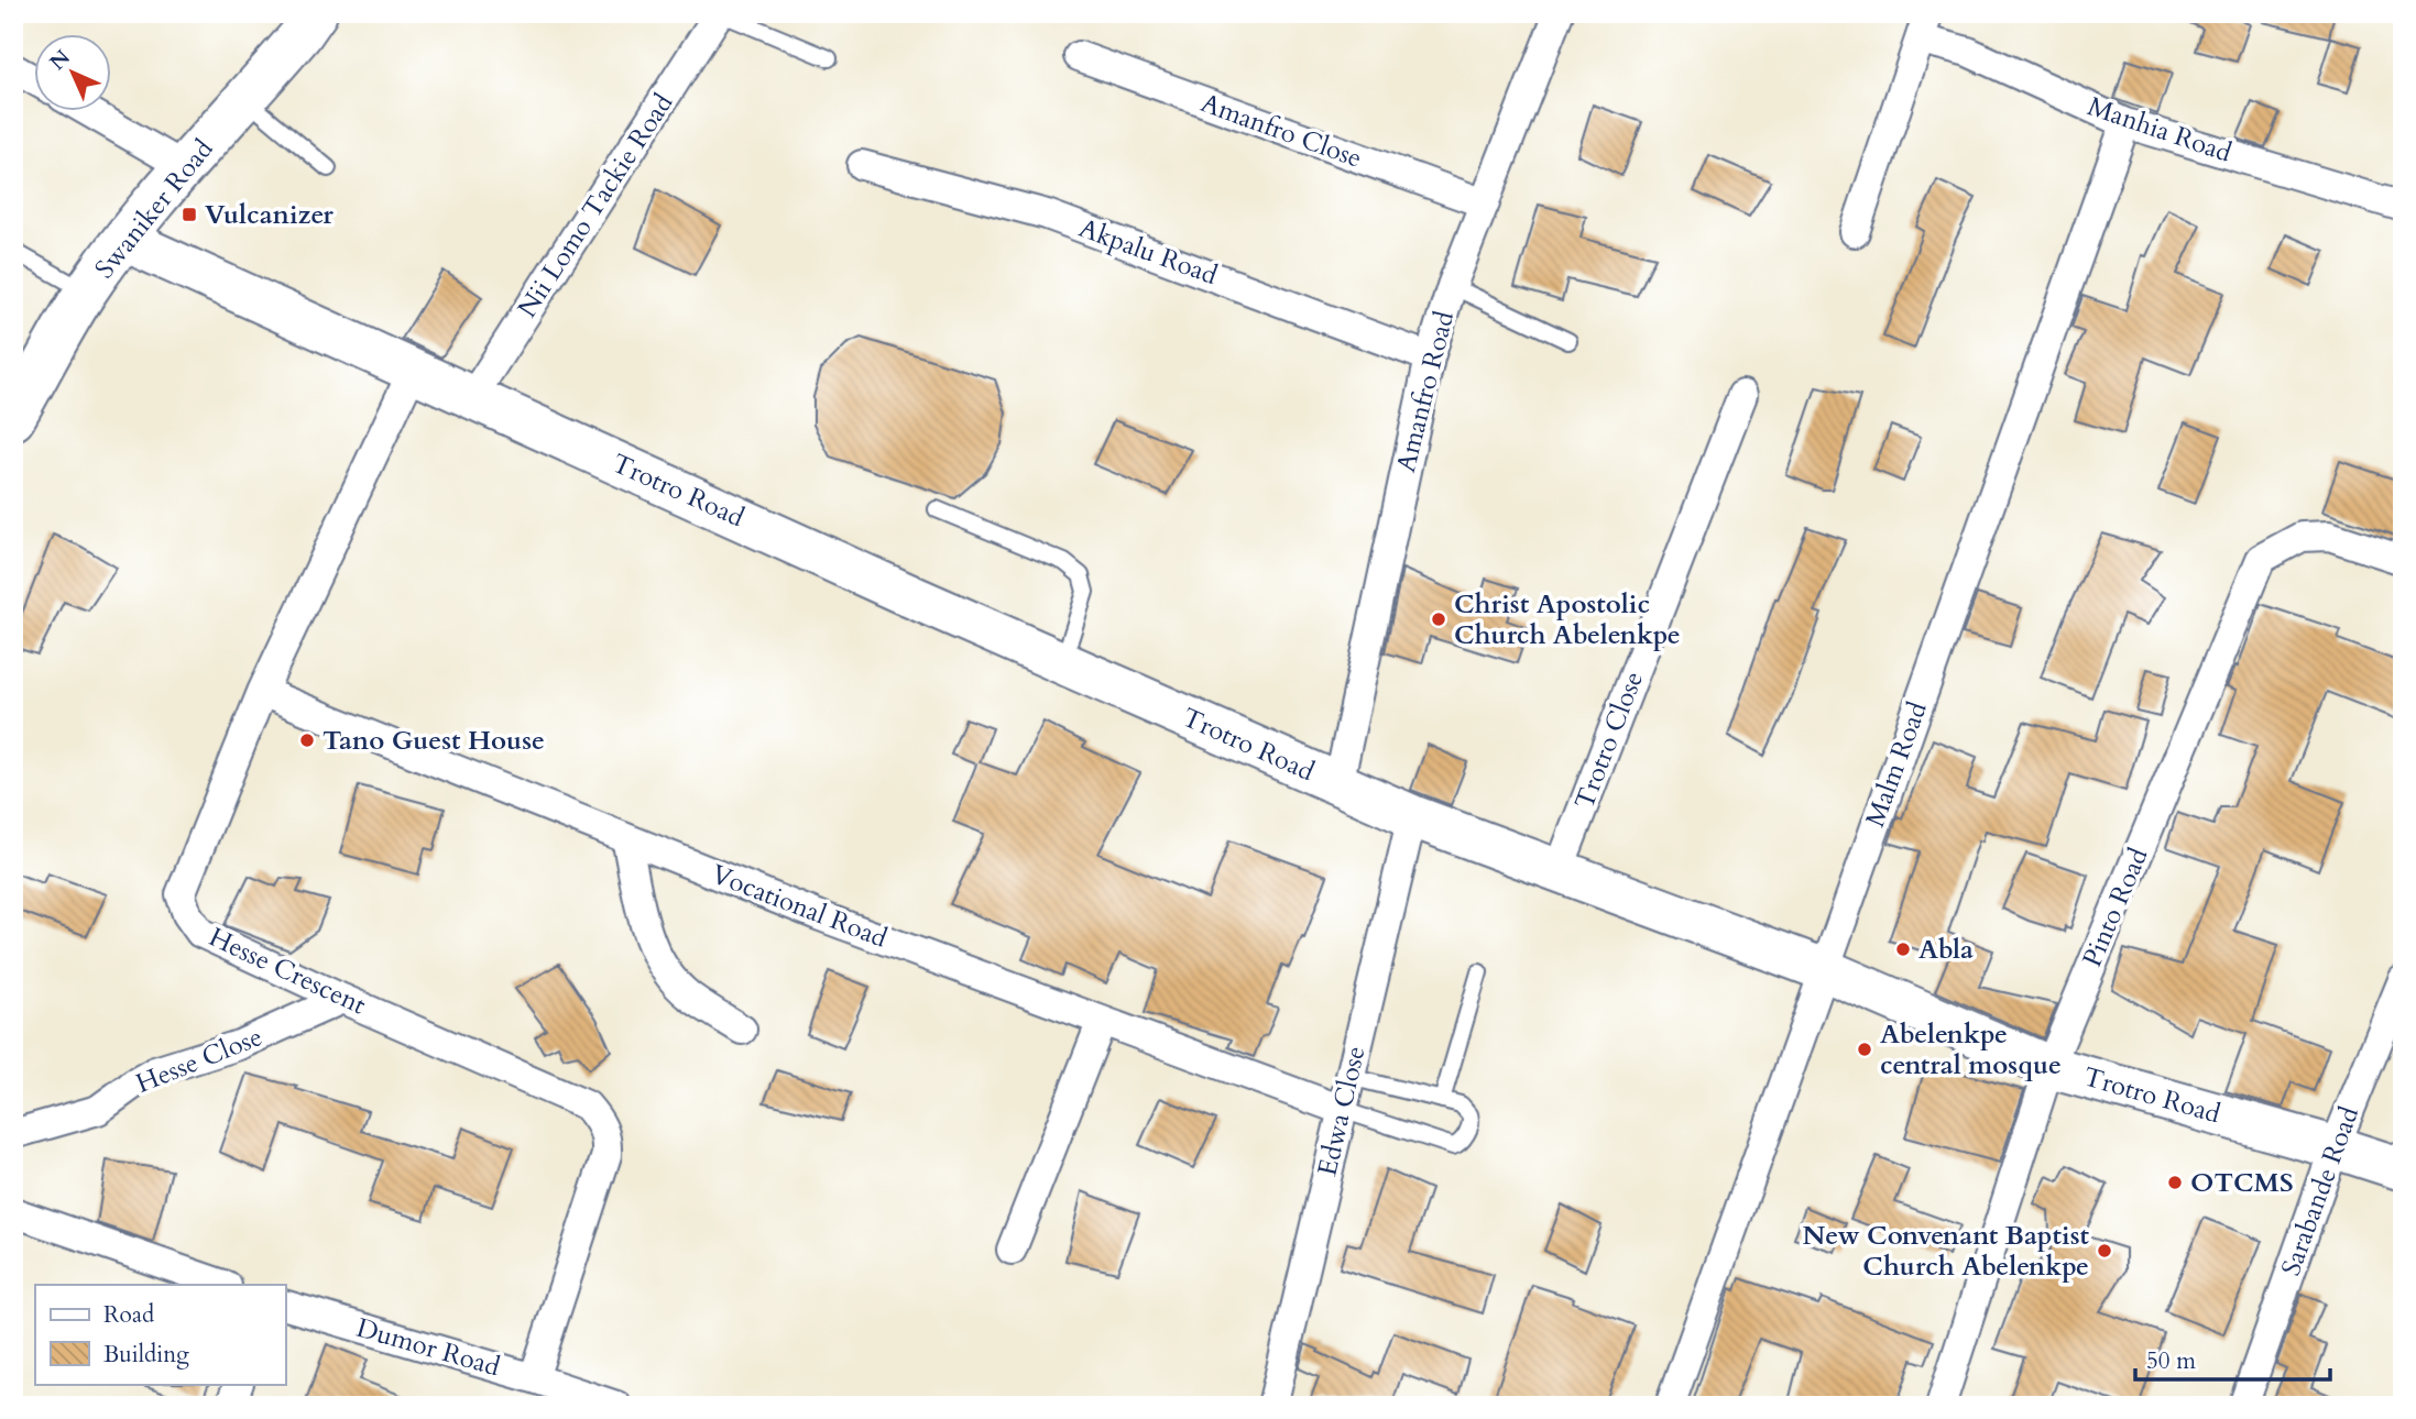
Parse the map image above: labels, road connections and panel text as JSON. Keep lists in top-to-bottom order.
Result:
{
  "streets": {
    "street": [
      "Manhia Road",
      "Amanfro Close",
      "Nii Lomo Tackie Road",
      "Swaniker Road",
      "Akpalu Road",
      "Amanfro Road",
      "Trotro Road",
      "Trotro Close",
      "Malm Road",
      "Vocational Road",
      "Pinto Road",
      "Hesse Crescent",
      "Hesse Close",
      "Edwa Close",
      "Sarabande Road",
      "Dumor Road"
    ]
  },
  "crossings": [
    ["Manhia Road", "Malm Road"],
    ["Amanfro Close", "Amanfro Road"],
    ["Nii Lomo Tackie Road", "Trotro Road"],
    ["Swaniker Road", "Trotro Road"],
    ["Akpalu Road", "Amanfro Road"],
    ["Amanfro Road", "Trotro Road"],
    ["Trotro Road", "Trotro Close"],
    ["Trotro Road", "Malm Road"],
    ["Trotro Road", "Pinto Road"],
    ["Trotro Road", "Hesse Crescent"],
    ["Trotro Road", "Edwa Close"],
    ["Trotro Road", "Sarabande Road"],
    ["Vocational Road", "Hesse Crescent"],
    ["Vocational Road", "Edwa Close"],
    ["Hesse Crescent", "Hesse Close"],
    ["Hesse Crescent", "Dumor Road"]
  ],
  "places": {
    "transit": ["Vulcanizer"],
    "other": [
      "Christ Apostolic Church Abelenkpe",
      "Tano Guest House",
      "Abla",
      "Abelenkpe central mosque",
      "OTCMS",
      "New Convenant Baptist Church Abelenkpe"
    ]
  },
  "legend": ["Road", "Building"],
  "scale_bar": "50 m",
  "north": "top left"
}
